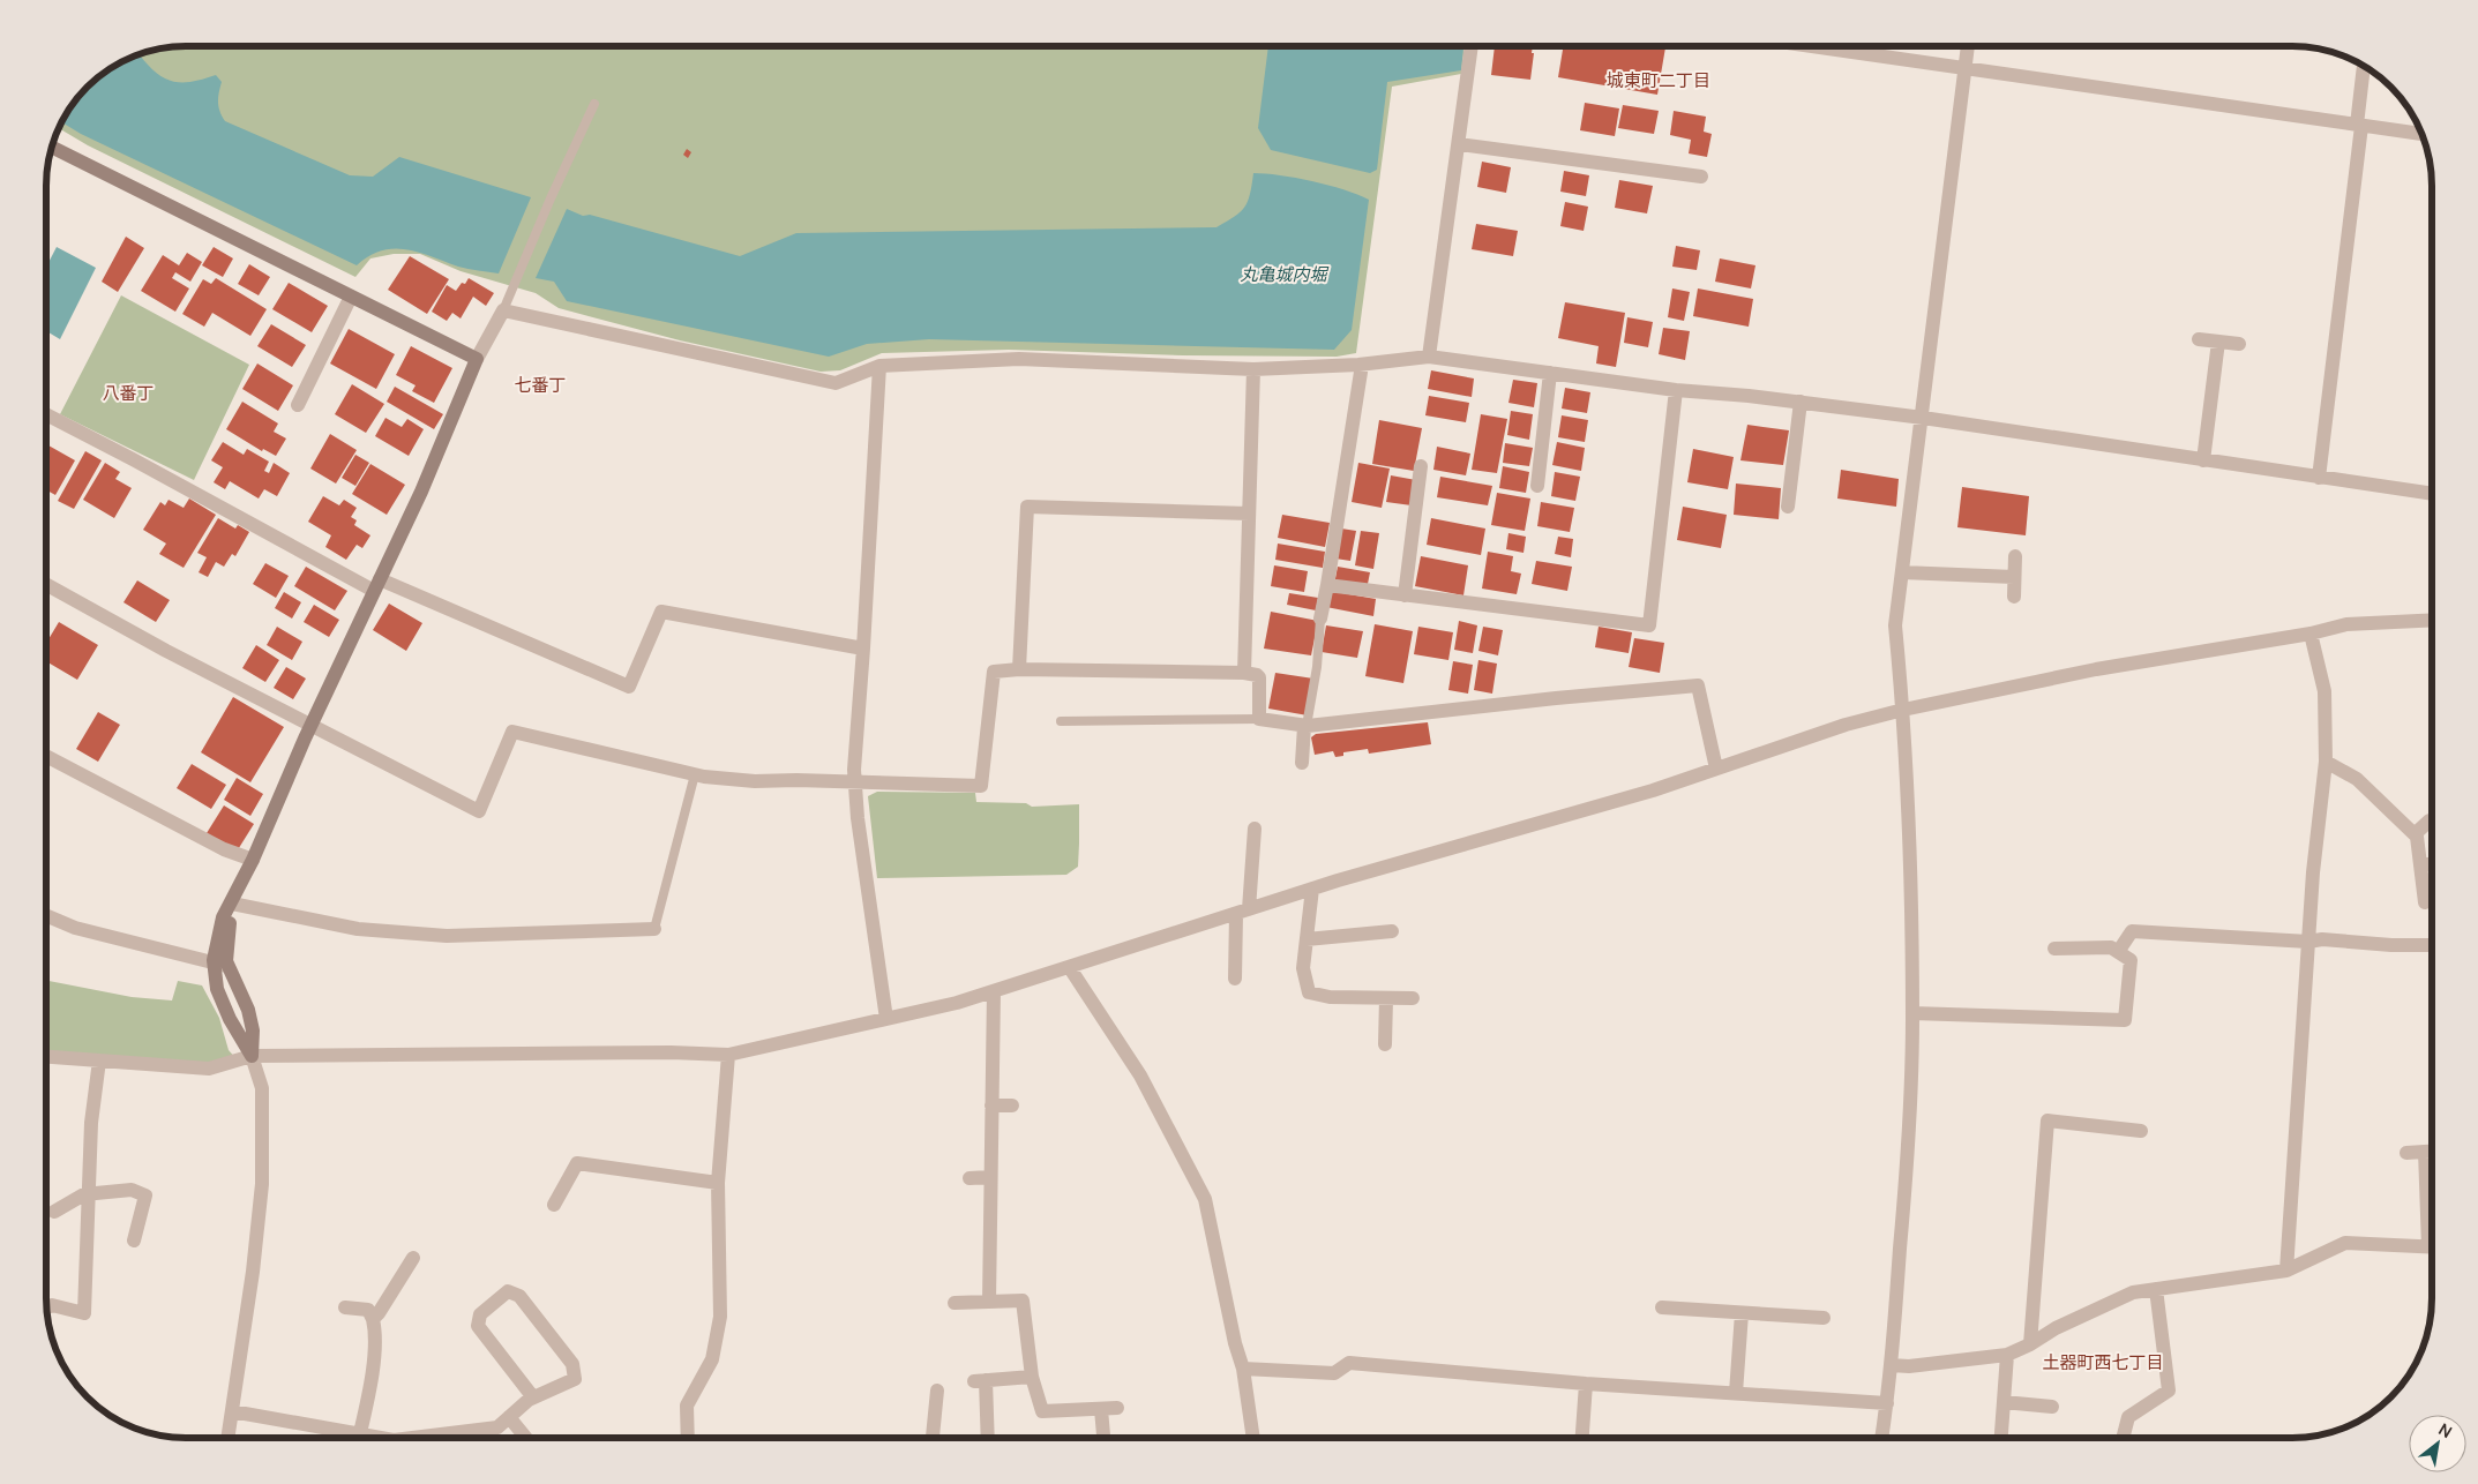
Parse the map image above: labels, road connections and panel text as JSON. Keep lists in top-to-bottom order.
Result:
{
  "districts": [
    "城東町二丁目",
    "七番丁",
    "八番丁",
    "土器町西七丁目"
  ],
  "water": ["丸亀城内堀"],
  "north": "top right"
}
